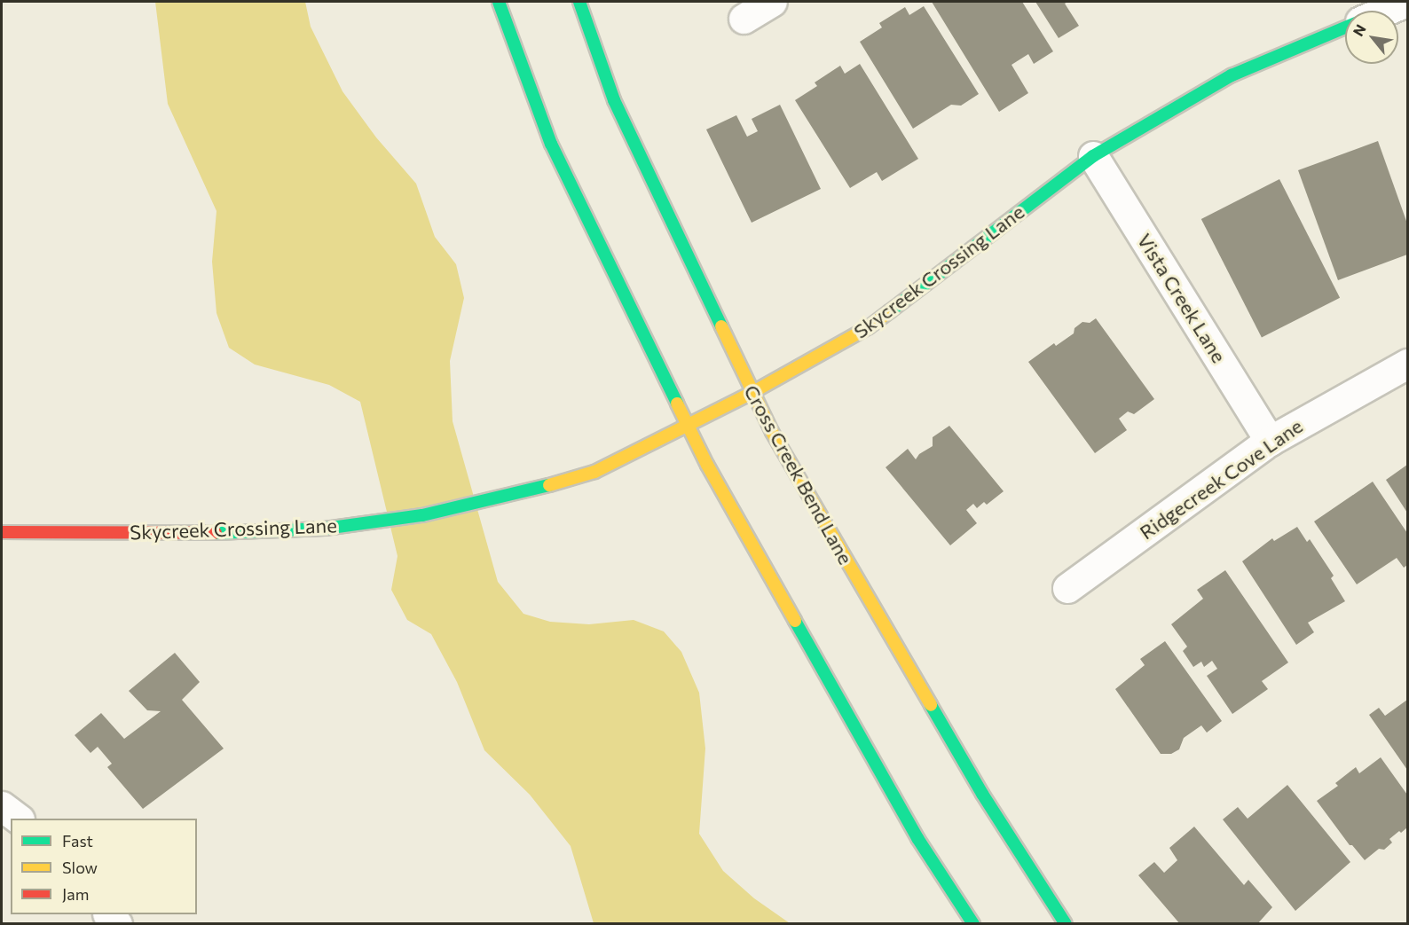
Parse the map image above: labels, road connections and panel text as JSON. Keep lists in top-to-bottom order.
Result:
{
  "streets": {
    "main road": ["Skycreek Crossing Lane", "Cross Creek Bend Lane"],
    "street": ["Vista Creek Lane", "Ridgecreek Cove Lane"]
  },
  "crossings": [
    ["Skycreek Crossing Lane", "Vista Creek Lane"],
    ["Skycreek Crossing Lane", "Cross Creek Bend Lane"],
    ["Vista Creek Lane", "Ridgecreek Cove Lane"]
  ],
  "legend": ["Fast", "Slow", "Jam"],
  "north": "top left"
}
